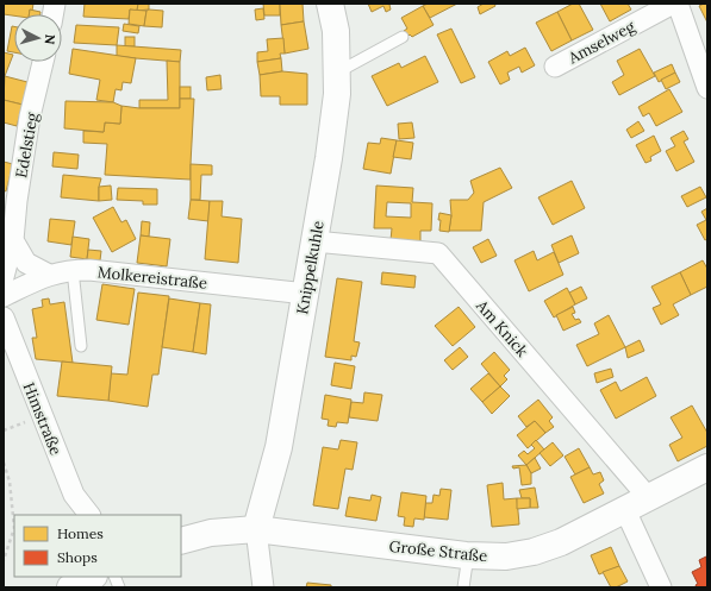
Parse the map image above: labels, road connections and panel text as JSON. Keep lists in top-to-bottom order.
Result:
{
  "streets": {
    "main road": ["Knippelkuhle", "Große Straße"],
    "street": [
      "Amselweg",
      "Edelstieg",
      "Molkereistraße",
      "Am Knick",
      "Himstraße"
    ]
  },
  "crossings": [
    ["Knippelkuhle", "Molkereistraße"],
    ["Knippelkuhle", "Am Knick"],
    ["Knippelkuhle", "Große Straße"],
    ["Am Knick", "Große Straße"]
  ],
  "legend": ["Homes", "Shops"],
  "north": "right"
}
